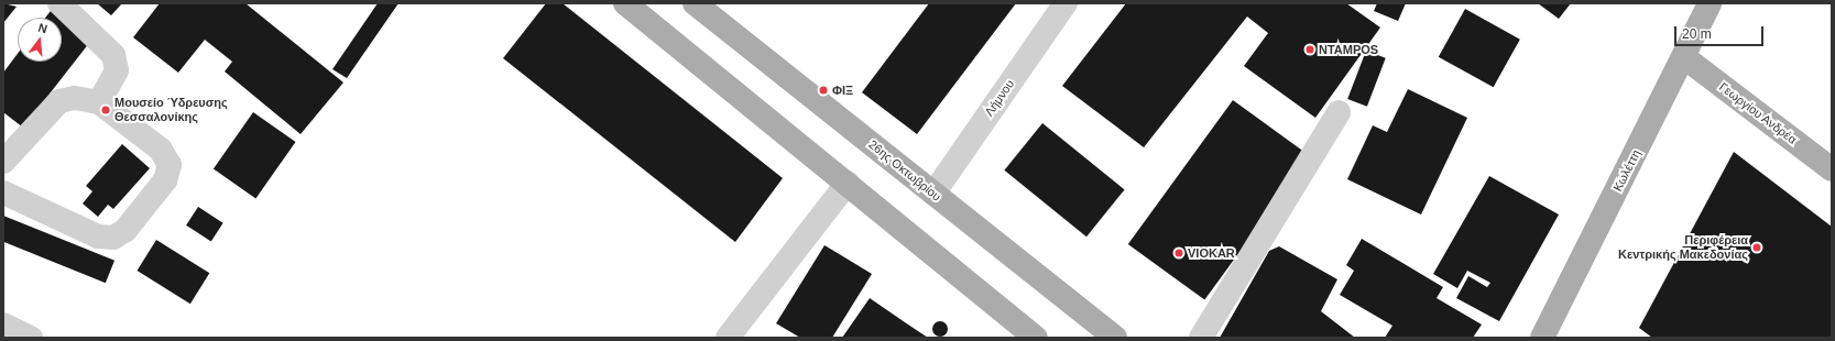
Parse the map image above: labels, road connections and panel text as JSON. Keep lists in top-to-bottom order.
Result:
{
  "streets": {
    "main road": ["Γεωργίου Ανδρέα", "26ης Οκτωβρίου", "Κωλέττη"],
    "street": ["Λήμνου"]
  },
  "crossings": [
    ["Λήμνου", "26ης Οκτωβρίου"],
    ["Γεωργίου Ανδρέα", "Κωλέττη"]
  ],
  "places": [
    "NTAMPOS",
    "ΦΙΞ",
    "Μουσείο Ύδρευσης Θεσσαλονίκης",
    "Περιφέρεια Κεντρικής Μακεδονίας",
    "VIOKAR"
  ],
  "scale_bar": "20 m",
  "north": "top"
}
